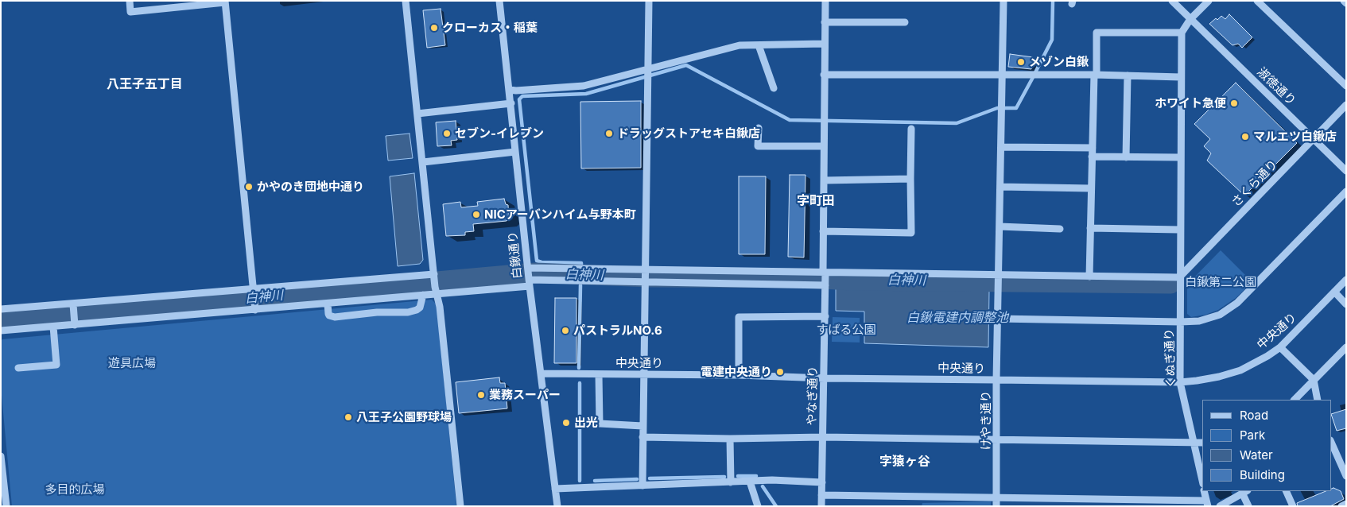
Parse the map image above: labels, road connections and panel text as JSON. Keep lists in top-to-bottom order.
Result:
{
  "streets": {
    "street": [
      "淑徳通り",
      "さくら通り",
      "白鍬通り",
      "中央通り",
      "くぬぎ通り",
      "やなぎ通り",
      "けやき通り"
    ]
  },
  "crossings": [
    ["淑徳通り", "さくら通り"],
    ["さくら通り", "くぬぎ通り"],
    ["白鍬通り", "中央通り"],
    ["中央通り", "くぬぎ通り"],
    ["中央通り", "やなぎ通り"],
    ["中央通り", "けやき通り"]
  ],
  "districts": ["八王子五丁目", "字町田", "字猿ヶ谷"],
  "water": ["白神川", "白鍬電建内調整池"],
  "parks": [
    "白鍬第二公園",
    "すばる公園",
    "遊具広場",
    "多目的広場"
  ],
  "places": [
    "クローカス・稲葉",
    "メゾン白鍬",
    "ホワイト急便",
    "セブン-イレブン",
    "ドラッグストアセキ白鍬店",
    "マルエツ白鍬店",
    "かやのき団地中通り",
    "NICアーバンハイム与野本町",
    "パストラルNO.6",
    "電建中央通り",
    "業務スーパー",
    "八王子公園野球場",
    "出光"
  ],
  "legend": [
    "Road",
    "Park",
    "Water",
    "Building"
  ]
}
